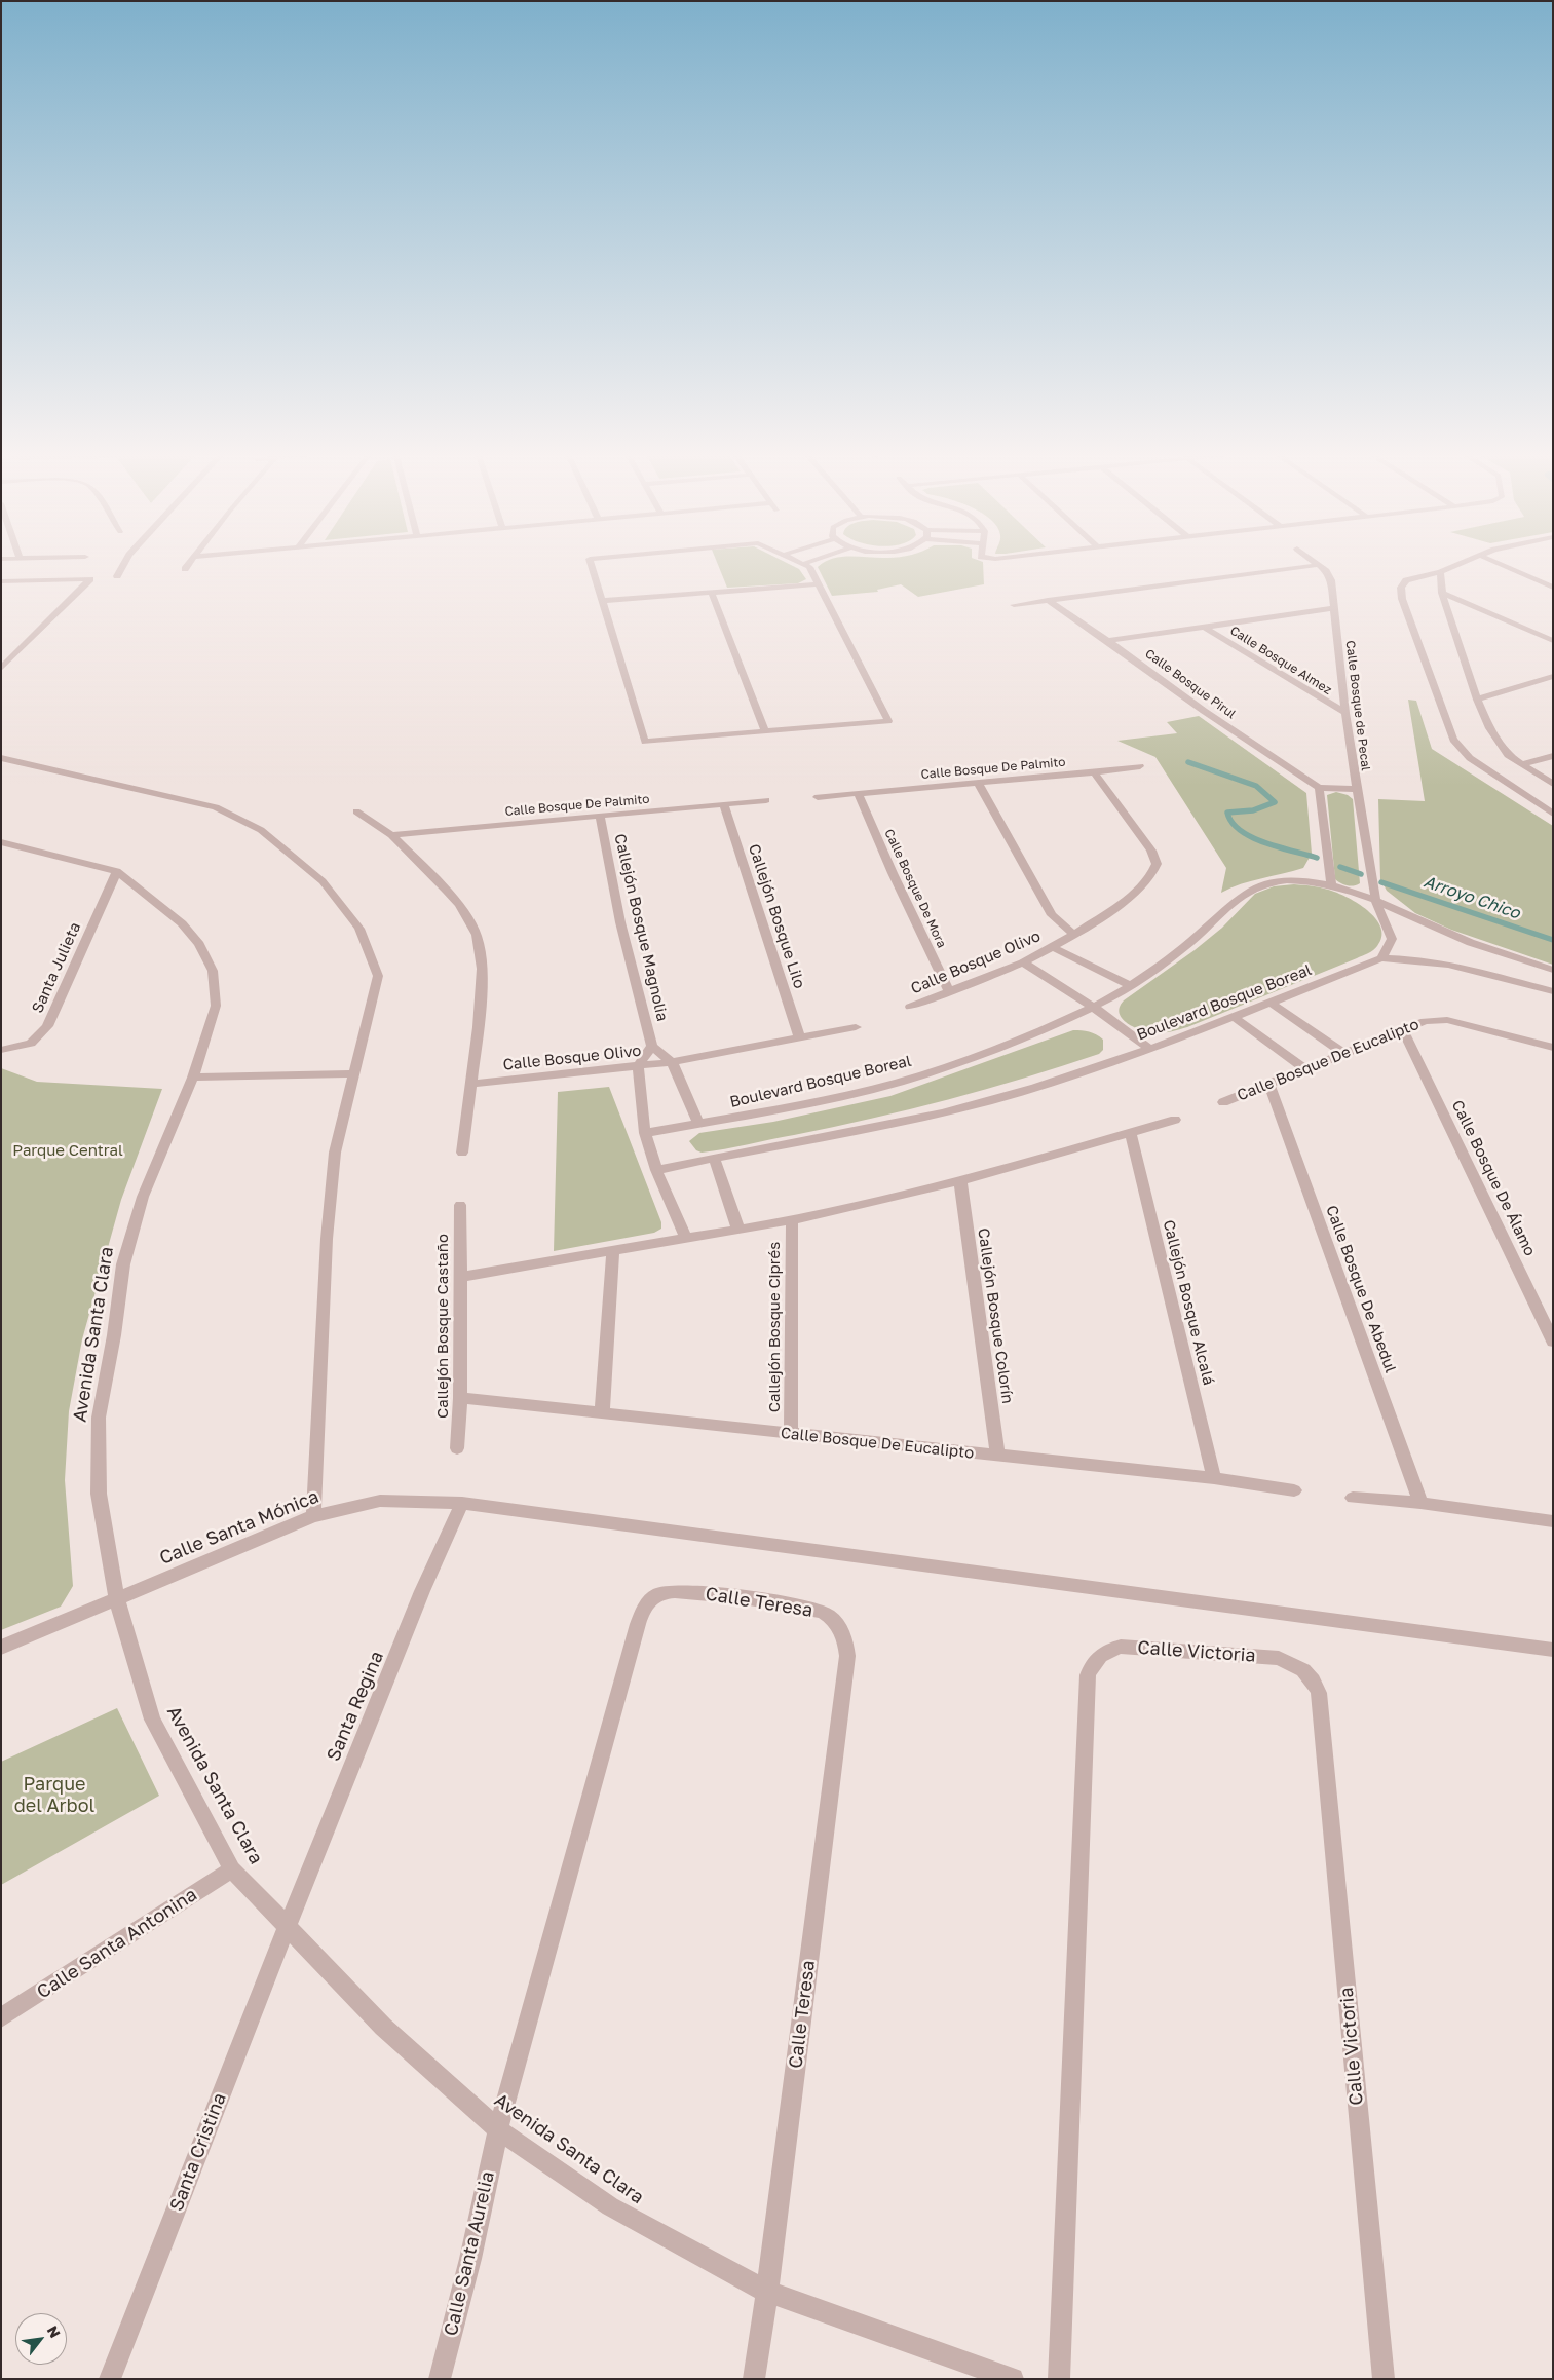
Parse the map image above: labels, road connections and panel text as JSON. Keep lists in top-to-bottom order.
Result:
{
  "streets": {
    "street": [
      "Calle Bosque Almez",
      "Calle Bosque Pirul",
      "Calle Bosque de Pecal",
      "Calle Bosque De Palmito",
      "Calle Bosque De Mora",
      "Callejón Bosque Lilo",
      "Callejón Bosque Magnolia",
      "Calle Bosque Olivo",
      "Santa Julieta",
      "Boulevard Bosque Boreal",
      "Calle Bosque De Eucalipto",
      "Calle Bosque De Álamo",
      "Calle Bosque De Abedul",
      "Callejón Bosque Alcalá",
      "Callejón Bosque Colorín",
      "Callejón Bosque Castaño",
      "Callejón Bosque Ciprés",
      "Avenida Santa Clara",
      "Calle Santa Mónica",
      "Calle Teresa",
      "Calle Victoria",
      "Santa Regina",
      "Calle Santa Antonina",
      "Santa Cristina",
      "Calle Santa Aurelia"
    ]
  },
  "crossings": [
    ["Calle Bosque Almez", "Calle Bosque de Pecal"],
    ["Calle Bosque de Pecal", "Boulevard Bosque Boreal"],
    ["Calle Bosque De Palmito", "Calle Bosque De Mora"],
    ["Calle Bosque De Palmito", "Callejón Bosque Lilo"],
    ["Calle Bosque De Palmito", "Callejón Bosque Magnolia"],
    ["Calle Bosque De Palmito", "Calle Bosque Olivo"],
    ["Calle Bosque De Mora", "Calle Bosque Olivo"],
    ["Callejón Bosque Lilo", "Calle Bosque Olivo"],
    ["Callejón Bosque Magnolia", "Calle Bosque Olivo"],
    ["Santa Julieta", "Avenida Santa Clara"],
    ["Calle Bosque De Eucalipto", "Calle Bosque De Álamo"],
    ["Calle Bosque De Eucalipto", "Calle Bosque De Abedul"],
    ["Calle Bosque De Eucalipto", "Callejón Bosque Alcalá"],
    ["Calle Bosque De Eucalipto", "Callejón Bosque Colorín"],
    ["Calle Bosque De Eucalipto", "Callejón Bosque Castaño"],
    ["Calle Bosque De Eucalipto", "Callejón Bosque Ciprés"],
    ["Avenida Santa Clara", "Calle Santa Mónica"],
    ["Avenida Santa Clara", "Calle Teresa"],
    ["Avenida Santa Clara", "Santa Regina"],
    ["Avenida Santa Clara", "Calle Santa Antonina"],
    ["Avenida Santa Clara", "Santa Cristina"],
    ["Avenida Santa Clara", "Calle Santa Aurelia"],
    ["Calle Santa Mónica", "Santa Regina"],
    ["Calle Teresa", "Calle Santa Aurelia"],
    ["Santa Regina", "Santa Cristina"]
  ],
  "water": ["Arroyo Chico"],
  "parks": ["Parque Central", "Parque del Arbol"],
  "north": "top right"
}
